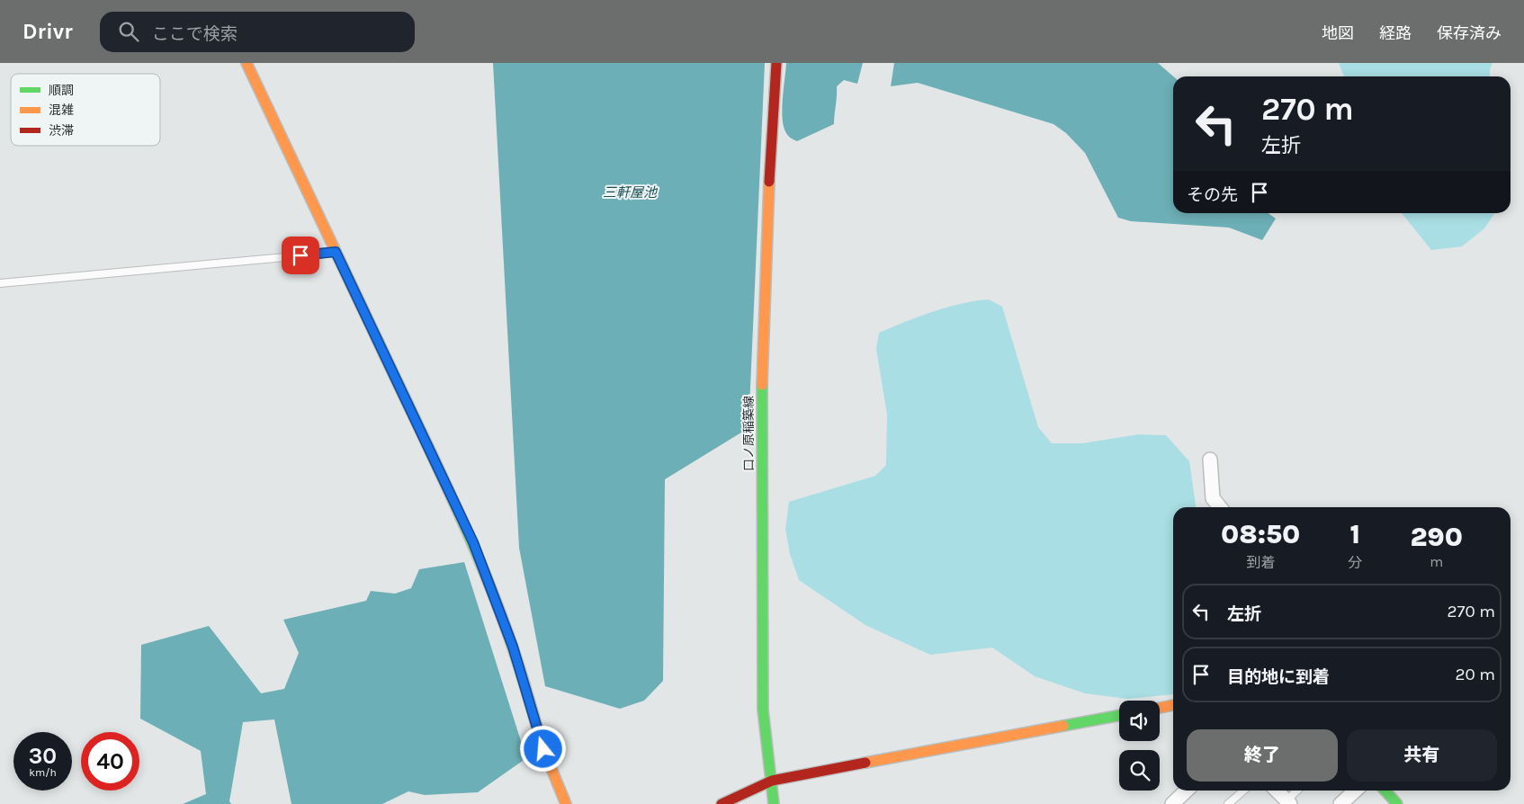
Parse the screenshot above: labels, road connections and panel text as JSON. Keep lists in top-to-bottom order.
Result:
{
  "streets": {
    "street": ["口ノ原稲築線"]
  },
  "water": ["三軒屋池"],
  "legend": ["順調", "混雑", "渋滞"],
  "page": {
    "header": "Drivr",
    "search": "ここで検索",
    "nav": ["地図", "経路", "保存済み"],
    "turn": ["270 m", "左折"],
    "then": "その先",
    "eta": [
      "08:50",
      "到着",
      "1",
      "分",
      "290",
      "m"
    ],
    "list": [
      {
        "name": "左折",
        "value": "270 m"
      },
      {
        "name": "目的地に到着",
        "value": "20 m"
      }
    ],
    "buttons": ["終了", "共有"],
    "speed": "30 km/h",
    "limit": "40"
  }
}
